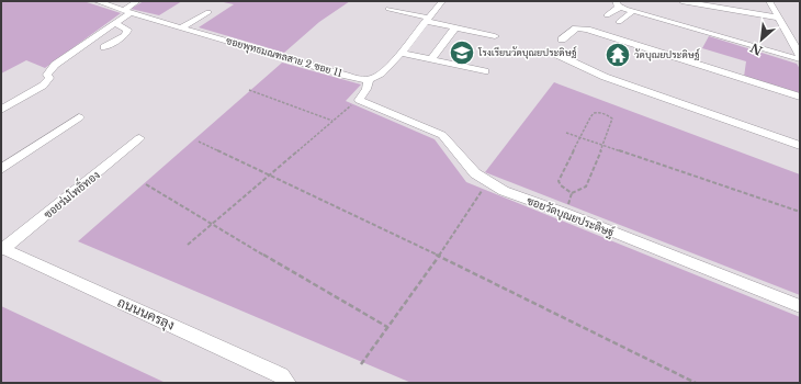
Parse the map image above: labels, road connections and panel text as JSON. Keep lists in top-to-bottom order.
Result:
{
  "streets": {
    "street": [
      "ซอยพุทธมณฑลสาย 2 ซอย 11",
      "ซอยร่มโพธิ์ทอง",
      "ซอยวัดบุณยประดิษฐ์",
      "ถนนนครลุง"
    ]
  },
  "crossings": [
    ["ซอยร่มโพธิ์ทอง", "ถนนนครลุง"]
  ],
  "places": {
    "school or university": ["โรงเรียนวัดบุณยประดิษฐ์"],
    "temple": ["วัดบุณยประดิษฐ์"]
  },
  "north": "bottom left"
}
